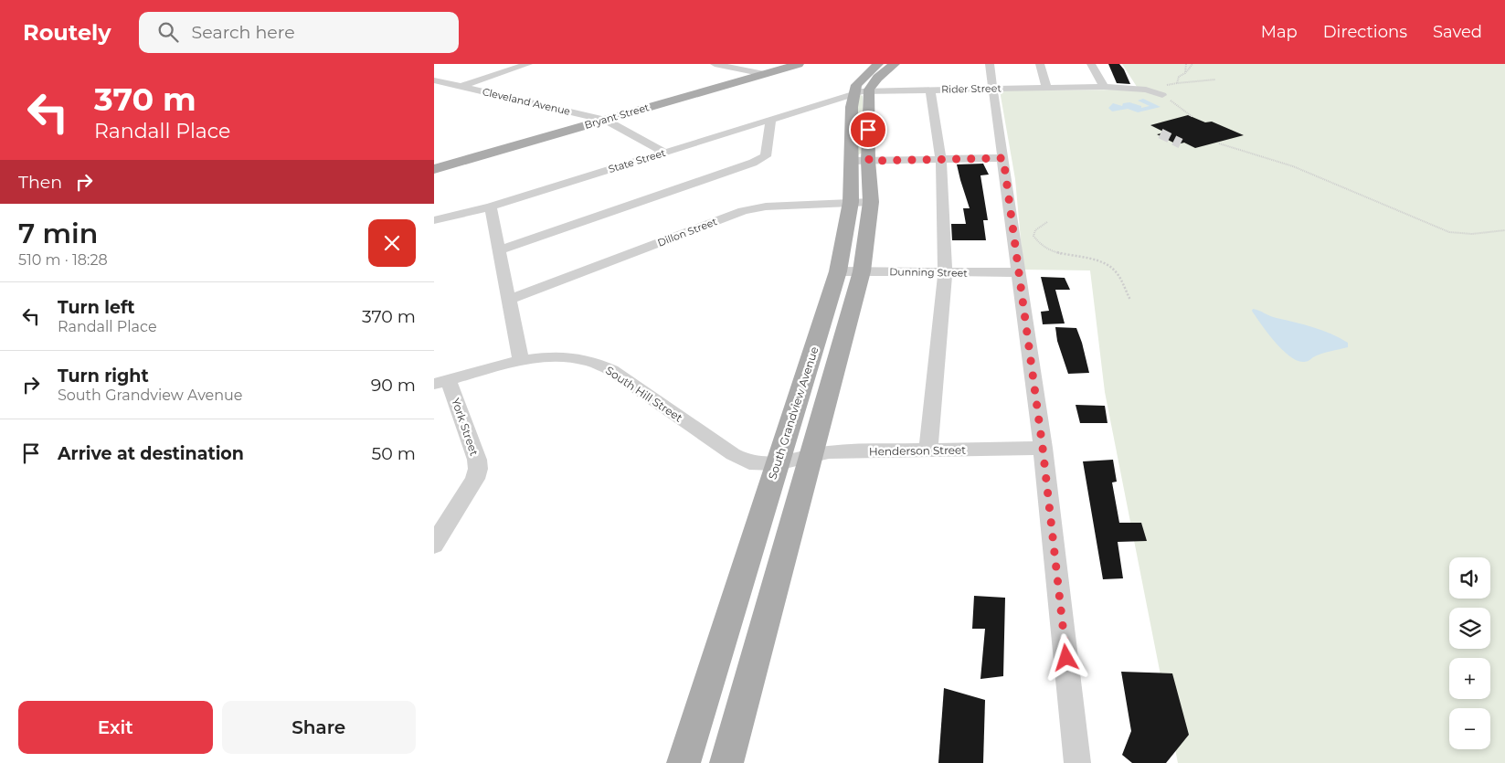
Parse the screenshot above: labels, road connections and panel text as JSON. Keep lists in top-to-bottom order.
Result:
{
  "streets": {
    "main road": ["Bryant Street", "South Grandview Avenue"],
    "street": [
      "Rider Street",
      "Cleveland Avenue",
      "State Street",
      "Dillon Street",
      "Dunning Street",
      "South Hill Street",
      "York Street",
      "Henderson Street"
    ]
  },
  "crossings": [
    ["Rider Street", "State Street"],
    ["Rider Street", "South Grandview Avenue"],
    ["Cleveland Avenue", "Bryant Street"],
    ["Cleveland Avenue", "State Street"],
    ["State Street", "South Grandview Avenue"],
    ["Dillon Street", "South Grandview Avenue"],
    ["Dunning Street", "South Grandview Avenue"],
    ["South Hill Street", "South Grandview Avenue"],
    ["South Hill Street", "York Street"],
    ["South Hill Street", "Henderson Street"],
    ["South Grandview Avenue", "Henderson Street"]
  ],
  "page": {
    "header": "Routely",
    "search": "Search here",
    "nav": ["Map", "Directions", "Saved"],
    "turn": ["370 m", "Randall Place"],
    "then": "Then",
    "heading": ["7 min", "510 m · 18:28"],
    "list": [
      {
        "name": "Turn left",
        "note": "Randall Place",
        "value": "370 m"
      },
      {
        "name": "Turn right",
        "note": "South Grandview Avenue",
        "value": "90 m"
      },
      {
        "name": "Arrive at destination",
        "value": "50 m"
      }
    ],
    "map_buttons": ["+", "−"],
    "buttons": ["Exit", "Share"]
  }
}
